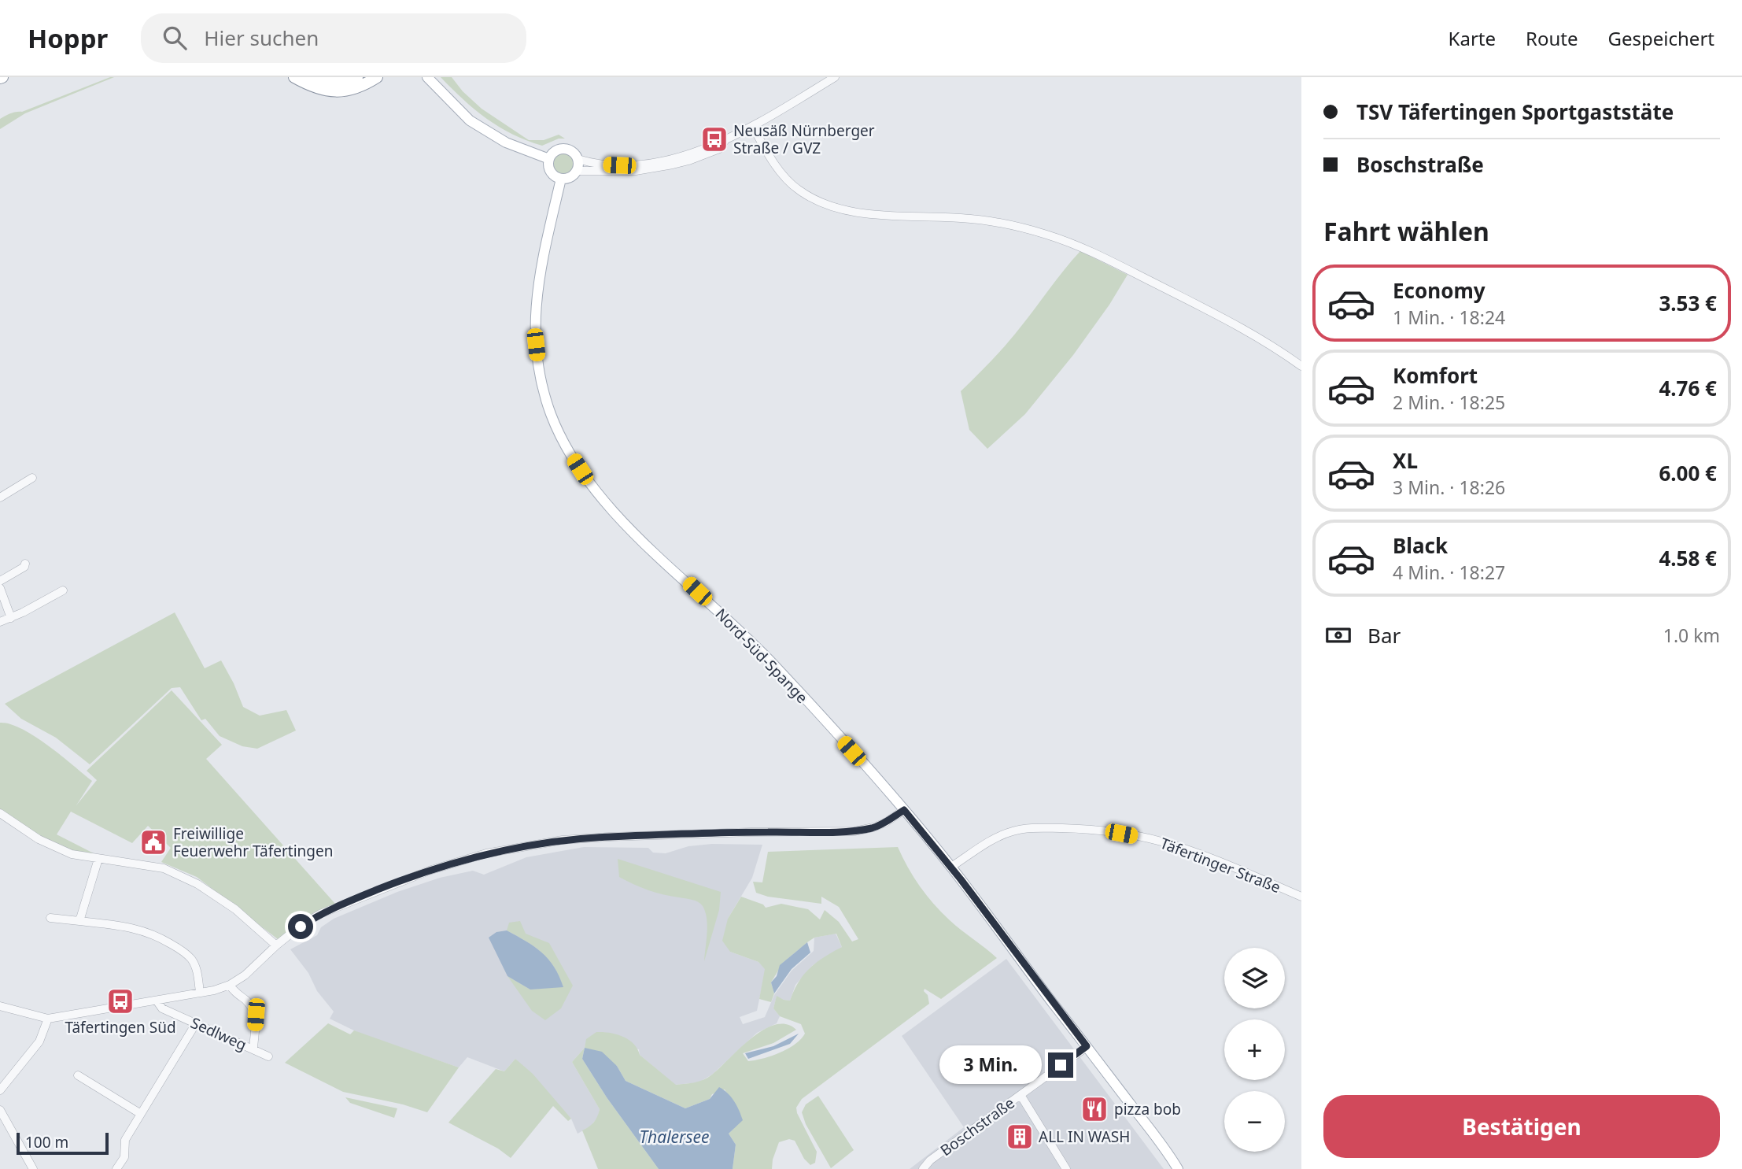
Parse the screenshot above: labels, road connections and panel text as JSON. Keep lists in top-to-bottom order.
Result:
{
  "streets": {
    "main road": ["Nord-Süd-Spange"],
    "street": ["Täfertinger Straße", "Sedlweg", "Boschstraße"]
  },
  "crossings": [
    ["Nord-Süd-Spange", "Täfertinger Straße"],
    ["Nord-Süd-Spange", "Boschstraße"]
  ],
  "water": ["Thalersee"],
  "places": {
    "bus stop": ["Neusäß Nürnberger Straße / GVZ", "Täfertingen Süd"],
    "public building": ["Freiwillige Feuerwehr Täfertingen"],
    "restaurant": ["pizza bob"],
    "building": ["ALL IN WASH"]
  },
  "scale_bar": "100 m",
  "page": {
    "header": "Hoppr",
    "search": "Hier suchen",
    "nav": ["Karte", "Route", "Gespeichert"],
    "banner": ["TSV Täfertingen Sportgaststäte", "Boschstraße"],
    "heading": "Fahrt wählen",
    "list": [
      {
        "name": "Economy",
        "note": "1 Min. · 18:24",
        "value": "3.53 €"
      },
      {
        "name": "Komfort",
        "note": "2 Min. · 18:25",
        "value": "4.76 €"
      },
      {
        "name": "XL",
        "note": "3 Min. · 18:26",
        "value": "6.00 €"
      },
      {
        "name": "Black",
        "note": "4 Min. · 18:27",
        "value": "4.58 €"
      }
    ],
    "pay": ["Bar", "1.0 km"],
    "map_buttons": ["+", "−"],
    "bubble": "3 Min.",
    "buttons": "Bestätigen",
    "scale": "100 m"
  }
}
